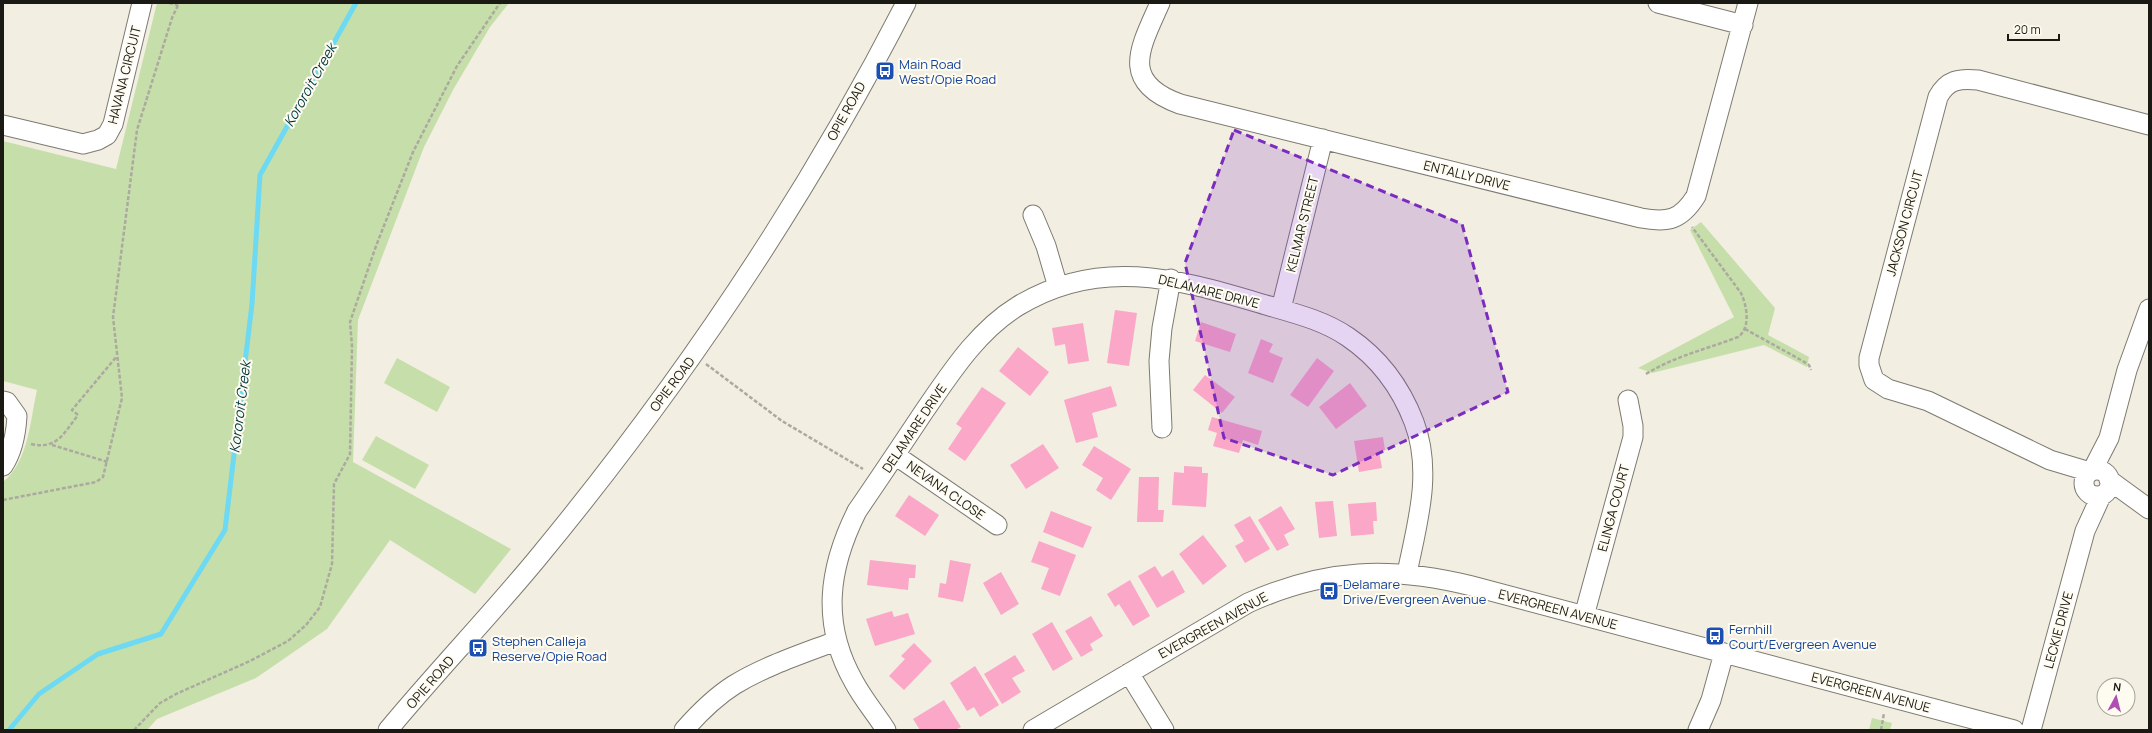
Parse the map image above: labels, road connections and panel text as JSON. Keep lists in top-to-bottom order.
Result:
{
  "streets": {
    "street": [
      "HAVANA CIRCUIT",
      "OPIE ROAD",
      "ENTALLY DRIVE",
      "JACKSON CIRCUIT",
      "KELMAR STREET",
      "DELAMARE DRIVE",
      "NEVANA CLOSE",
      "ELINGA COURT",
      "EVERGREEN AVENUE",
      "LECKIE DRIVE"
    ]
  },
  "crossings": [
    ["ENTALLY DRIVE", "KELMAR STREET"],
    ["JACKSON CIRCUIT", "LECKIE DRIVE"],
    ["KELMAR STREET", "DELAMARE DRIVE"],
    ["DELAMARE DRIVE", "NEVANA CLOSE"],
    ["DELAMARE DRIVE", "EVERGREEN AVENUE"],
    ["ELINGA COURT", "EVERGREEN AVENUE"]
  ],
  "water": ["Kororoit Creek"],
  "places": {
    "bus stop": [
      "Main Road West/Opie Road",
      "Delamare Drive/Evergreen Avenue",
      "Fernhill Court/Evergreen Avenue",
      "Stephen Calleja Reserve/Opie Road"
    ]
  },
  "scale_bar": "20 m",
  "north": "top"
}
